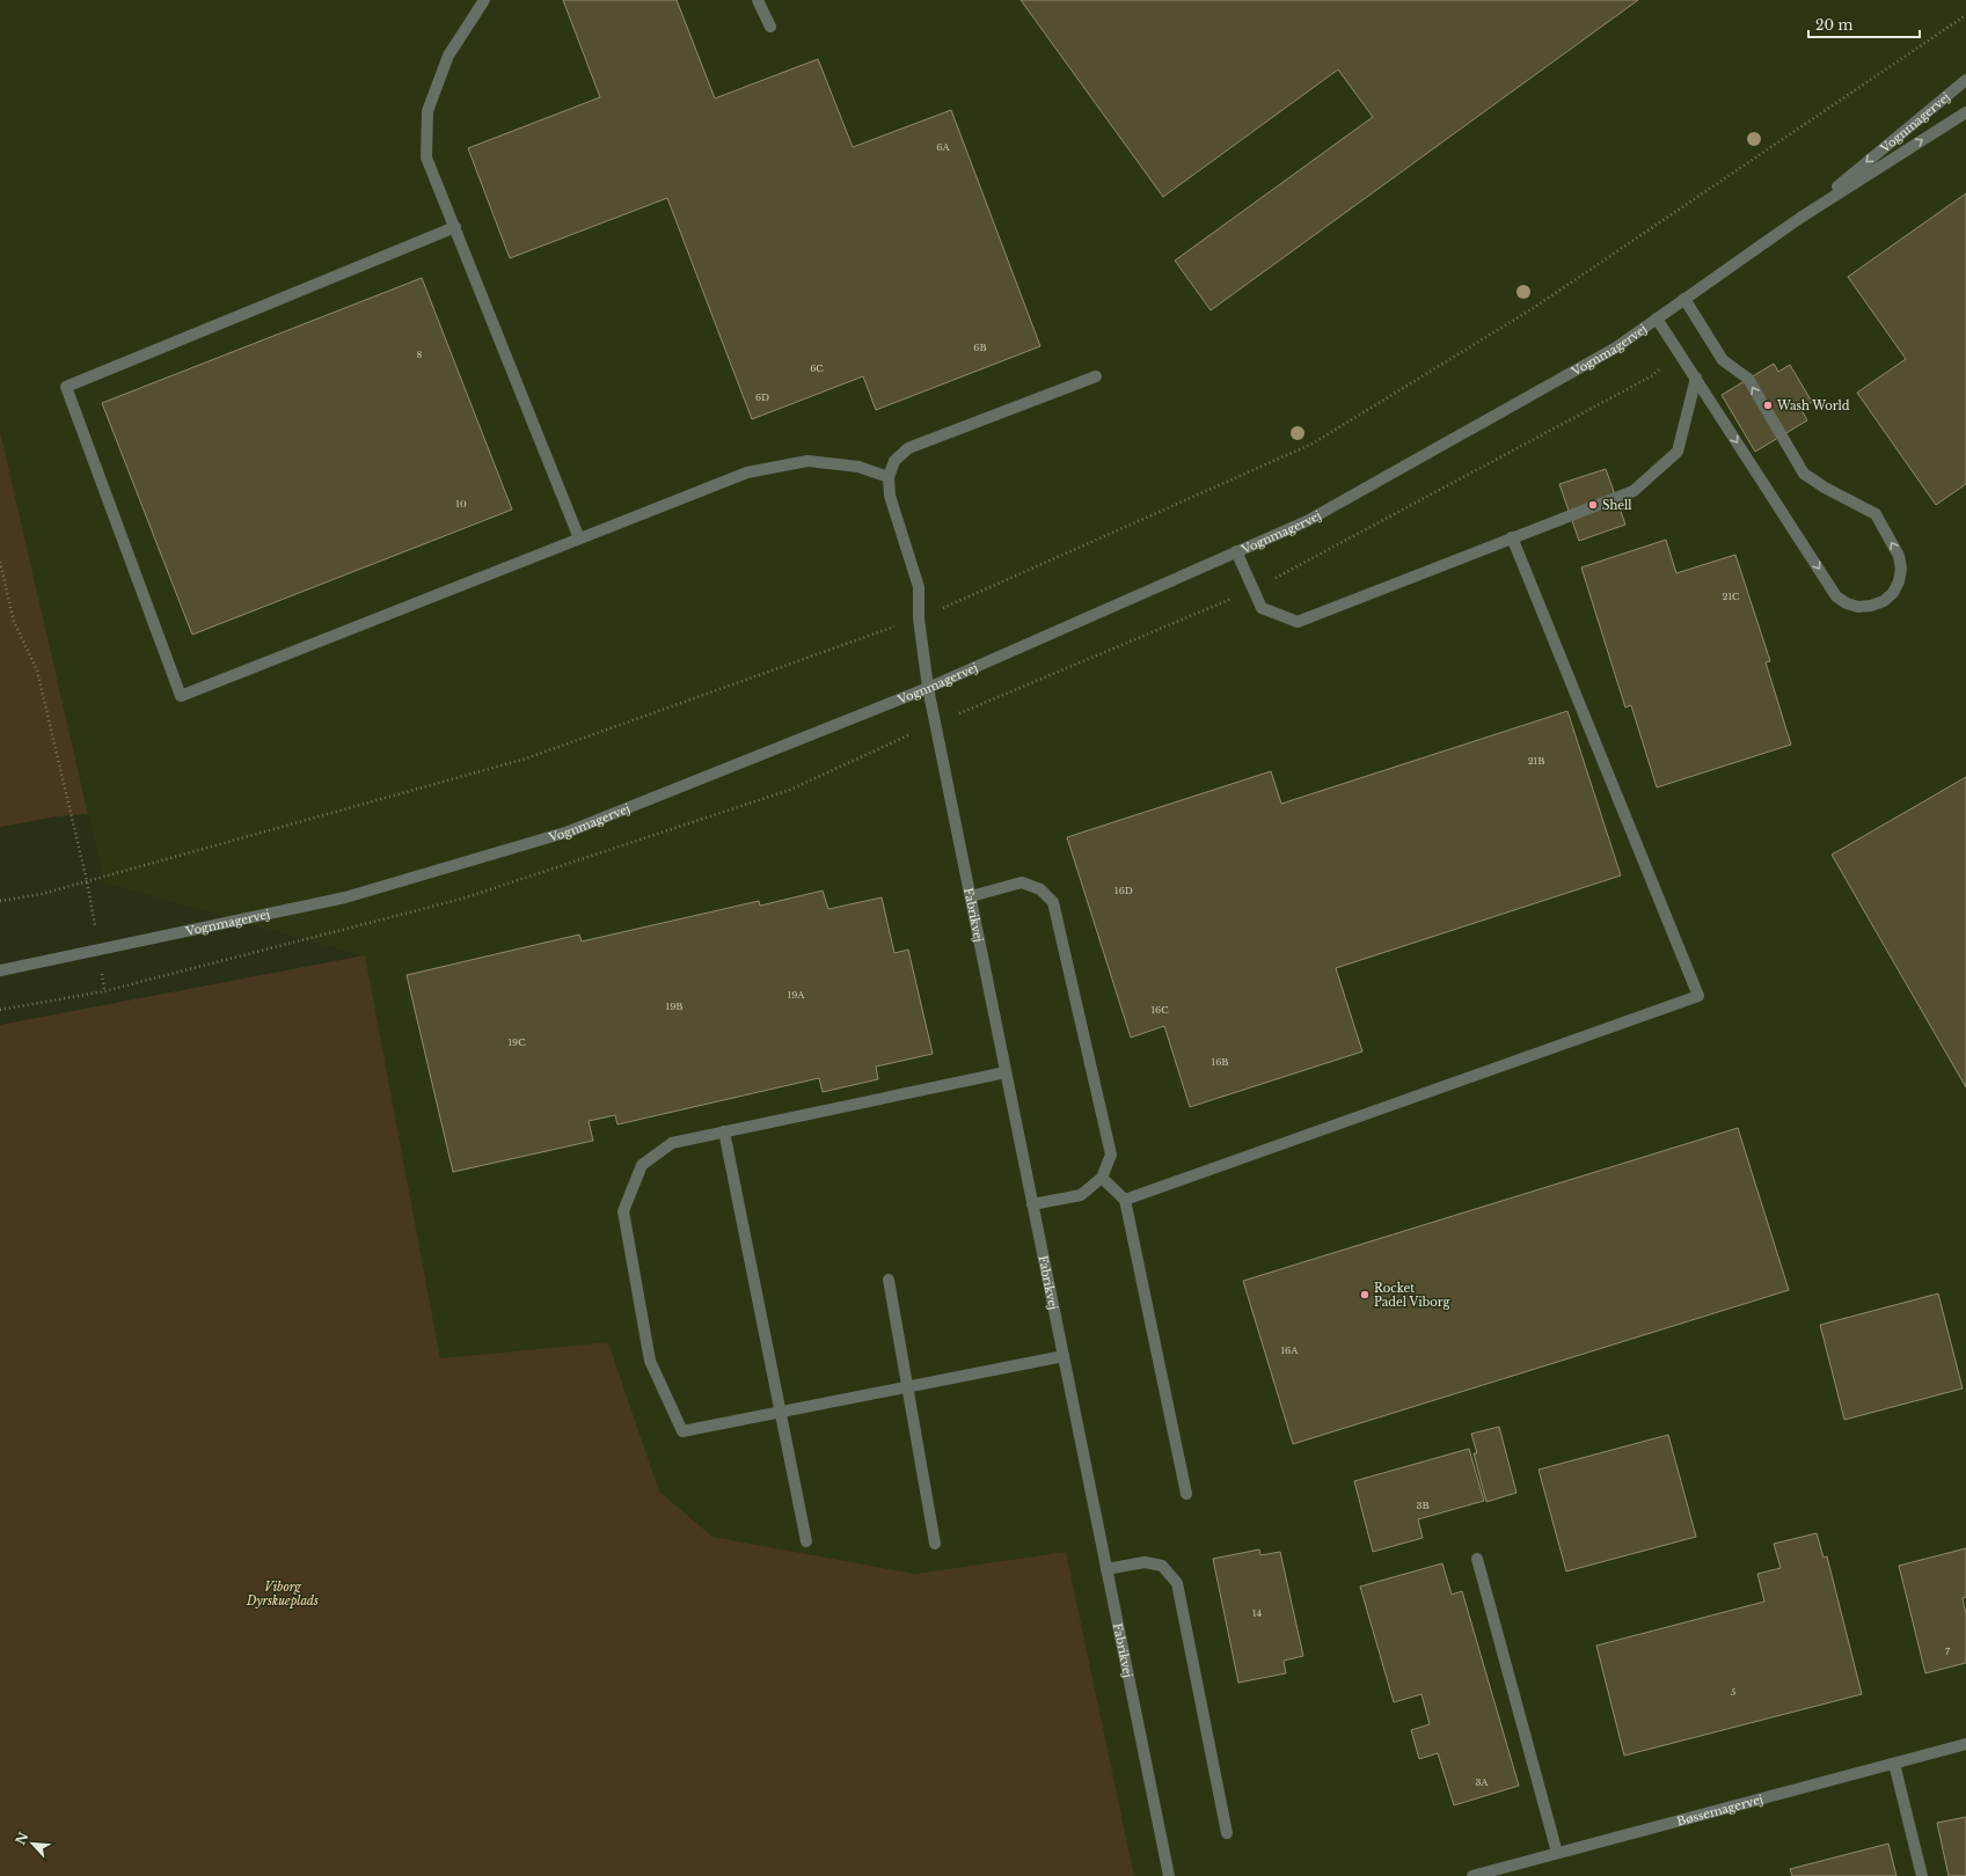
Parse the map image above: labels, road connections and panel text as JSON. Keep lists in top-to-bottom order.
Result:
{
  "streets": {
    "street": ["Vognmagervej", "Fabrikvej", "Bøssemagervej"]
  },
  "crossings": [
    ["Vognmagervej", "Fabrikvej"]
  ],
  "parks": ["Viborg Dyrskueplads"],
  "places": ["Wash World", "Shell", "Rocket Padel Viborg"],
  "house_numbers": [
    "6A",
    "6B",
    "8",
    "6C",
    "6D",
    "10",
    "21C",
    "21B",
    "16D",
    "19A",
    "19B",
    "16C",
    "19C",
    "16B",
    "16A",
    "3B",
    "14",
    "7",
    "5",
    "3A"
  ],
  "scale_bar": "20 m",
  "north": "top left"
}
